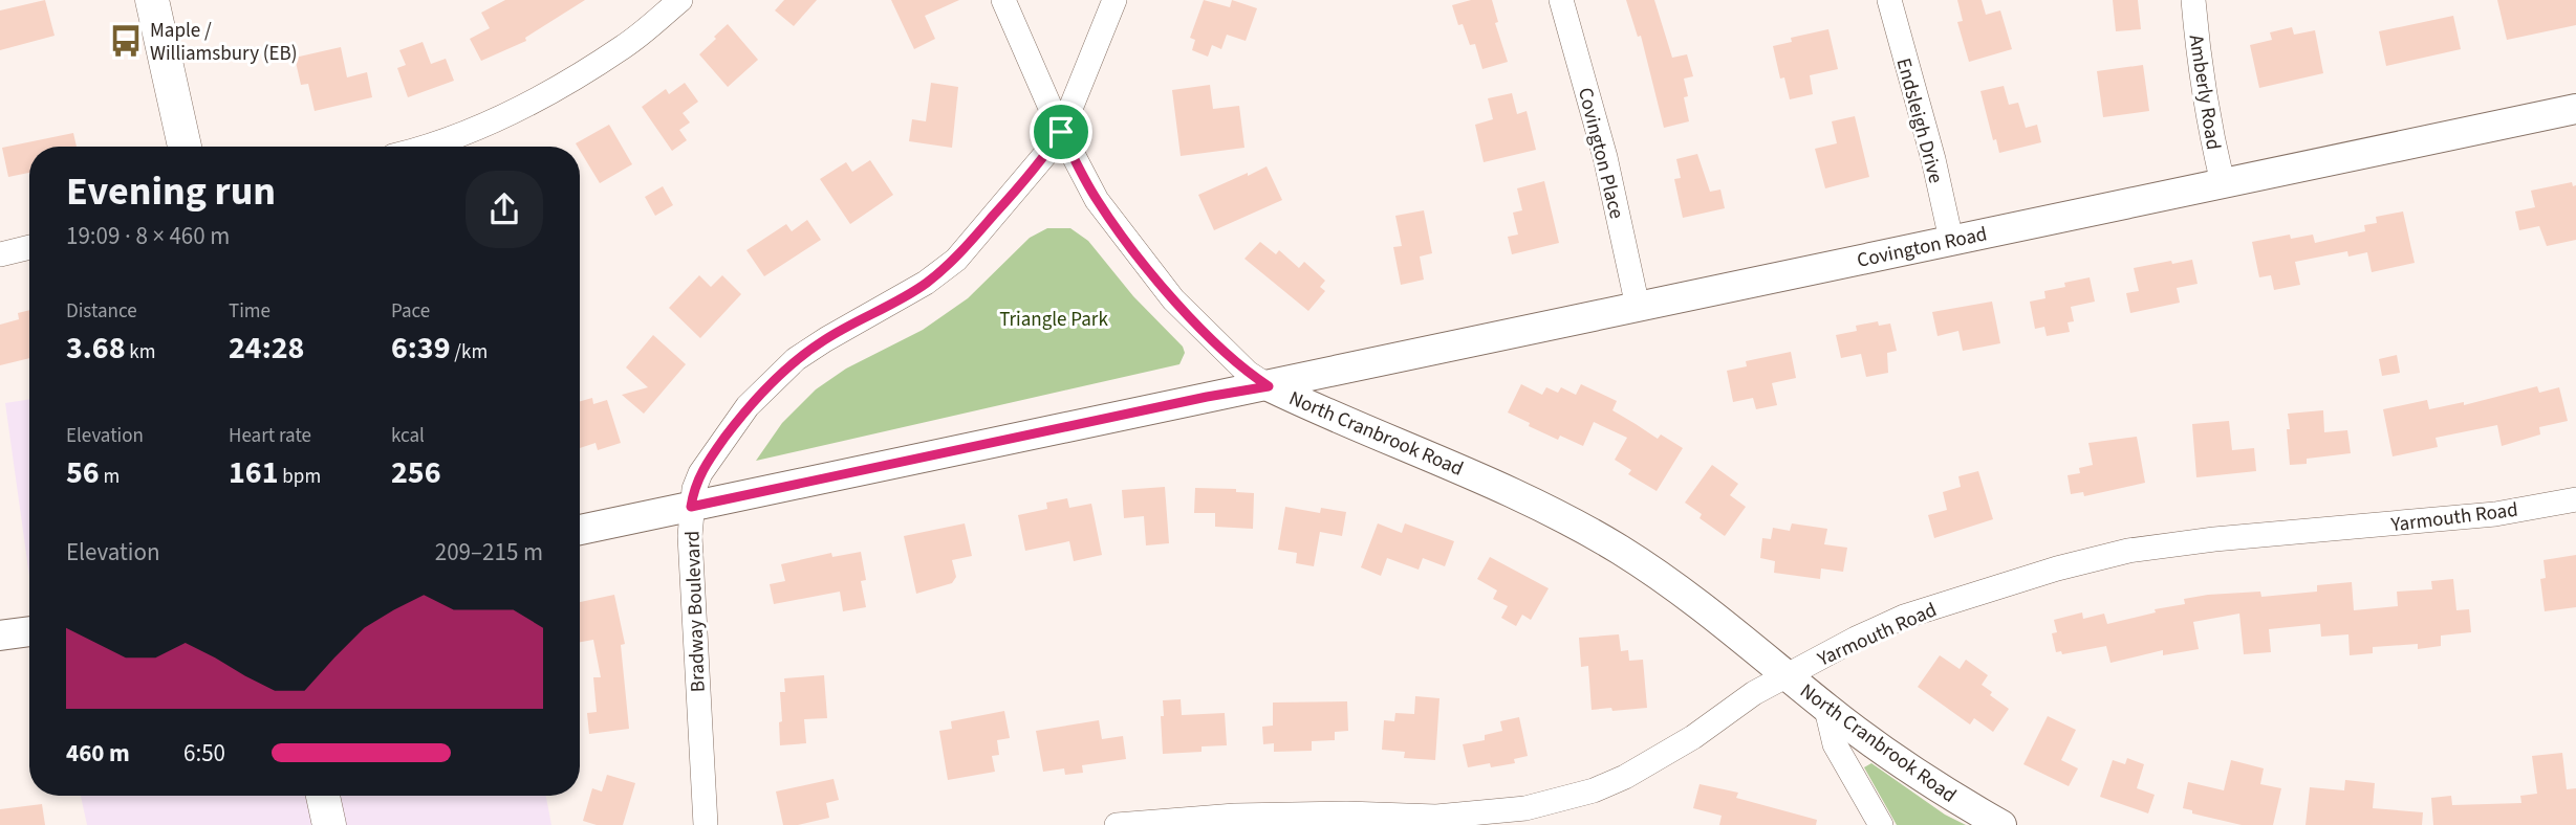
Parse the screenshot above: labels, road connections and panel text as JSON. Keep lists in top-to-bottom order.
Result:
{
  "streets": {
    "street": [
      "Amberly Road",
      "Endsleigh Drive",
      "Covington Place",
      "Covington Road",
      "North Cranbrook Road",
      "Yarmouth Road",
      "Bradway Boulevard"
    ]
  },
  "crossings": [
    ["Amberly Road", "Covington Road"],
    ["Endsleigh Drive", "Covington Road"],
    ["Covington Place", "Covington Road"],
    ["Covington Road", "North Cranbrook Road"],
    ["North Cranbrook Road", "Yarmouth Road"],
    ["North Cranbrook Road", "Bradway Boulevard"]
  ],
  "parks": ["Triangle Park"],
  "places": {
    "bus stop": ["Maple / Williamsbury (EB)"]
  },
  "page": {
    "heading": ["Evening run", "19:09 · 8 × 460 m"],
    "stats": [
      ["Distance", "3.68 km"],
      ["Time", "24:28"],
      ["Pace", "6:39 /km"],
      ["Elevation", "56 m"],
      ["Heart rate", "161 bpm"],
      ["kcal", "256"]
    ],
    "chart": ["Elevation", "209–215 m"],
    "list": [
      {
        "name": "460 m",
        "note": "6:50"
      }
    ]
  }
}
